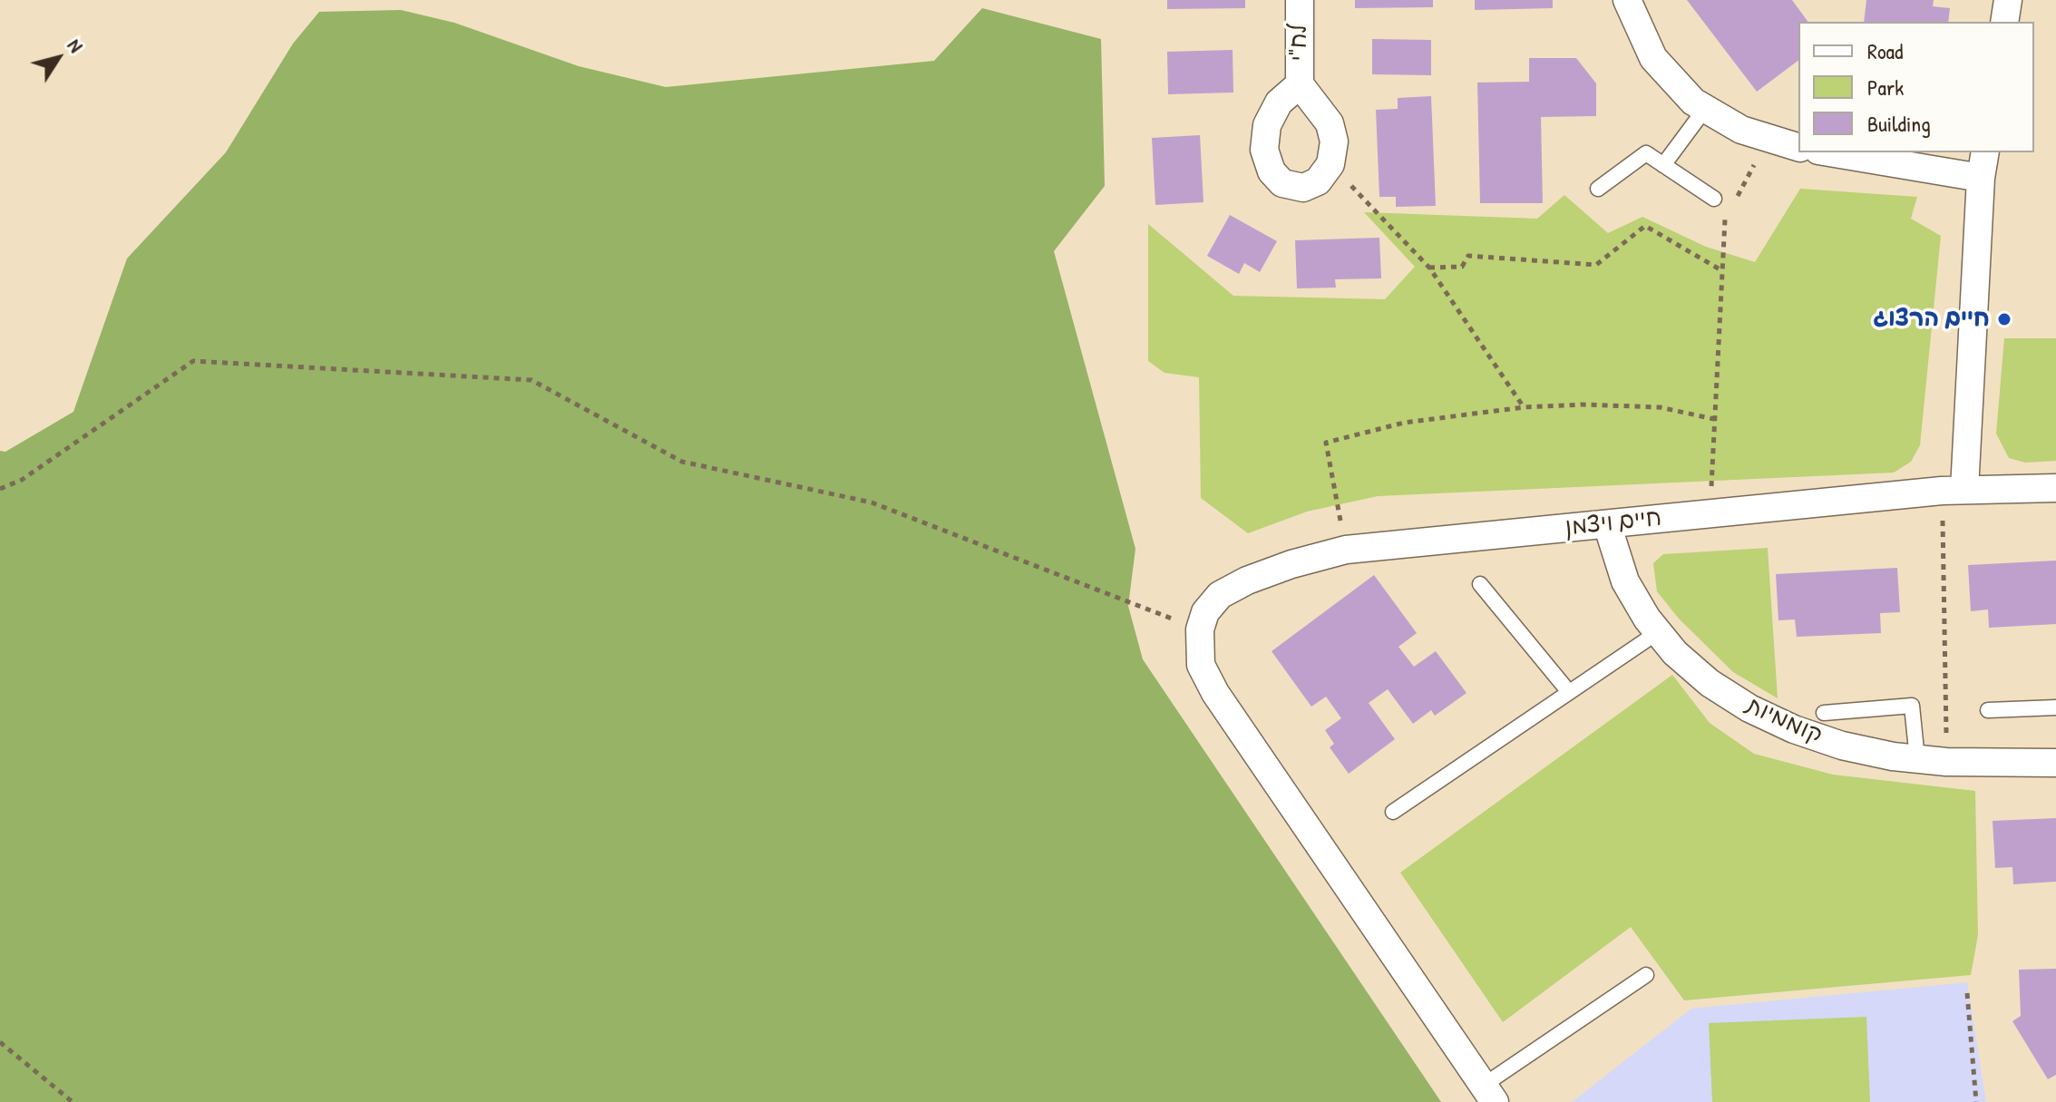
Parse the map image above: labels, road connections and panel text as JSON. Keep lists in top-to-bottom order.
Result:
{
  "streets": {
    "street": ["לח\"י", "חיים ויצמן", "קוממיות"]
  },
  "crossings": [
    ["חיים ויצמן", "קוממיות"]
  ],
  "places": ["חיים הרצוג"],
  "legend": ["Road", "Park", "Building"],
  "north": "top right"
}
